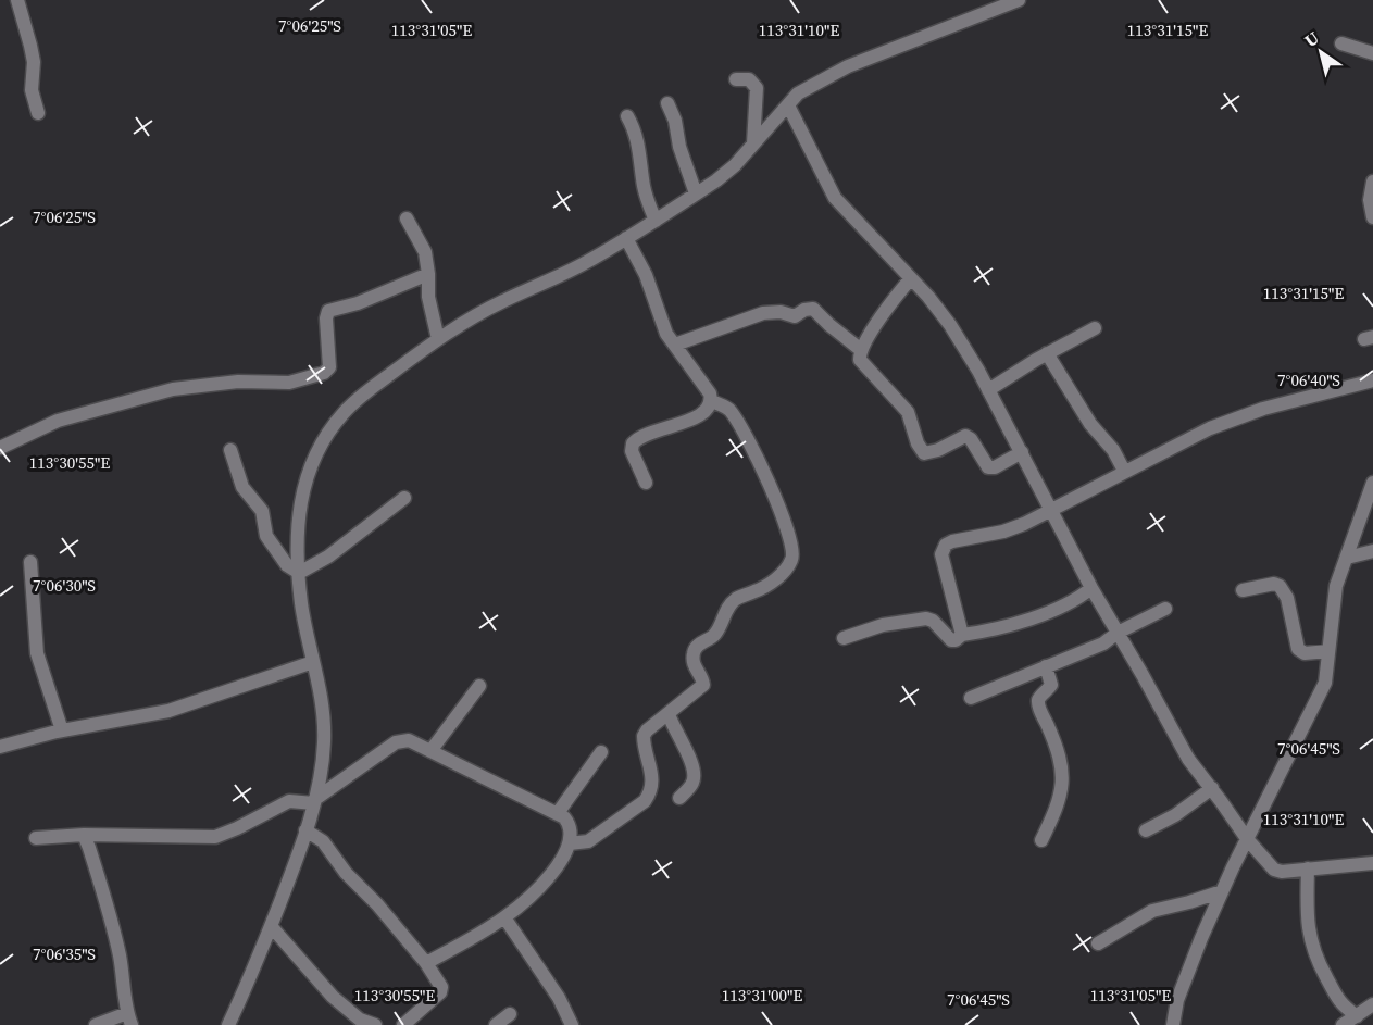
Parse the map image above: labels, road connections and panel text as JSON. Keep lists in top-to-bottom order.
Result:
{
  "north": "top left",
  "coordinates": [
    "7°06'25\"S",
    "113°31'05\"E",
    "113°31'10\"E",
    "113°31'15\"E",
    "7°06'40\"S",
    "113°30'55\"E",
    "7°06'30\"S",
    "7°06'45\"S",
    "7°06'35\"S",
    "113°31'00\"E"
  ]
}
